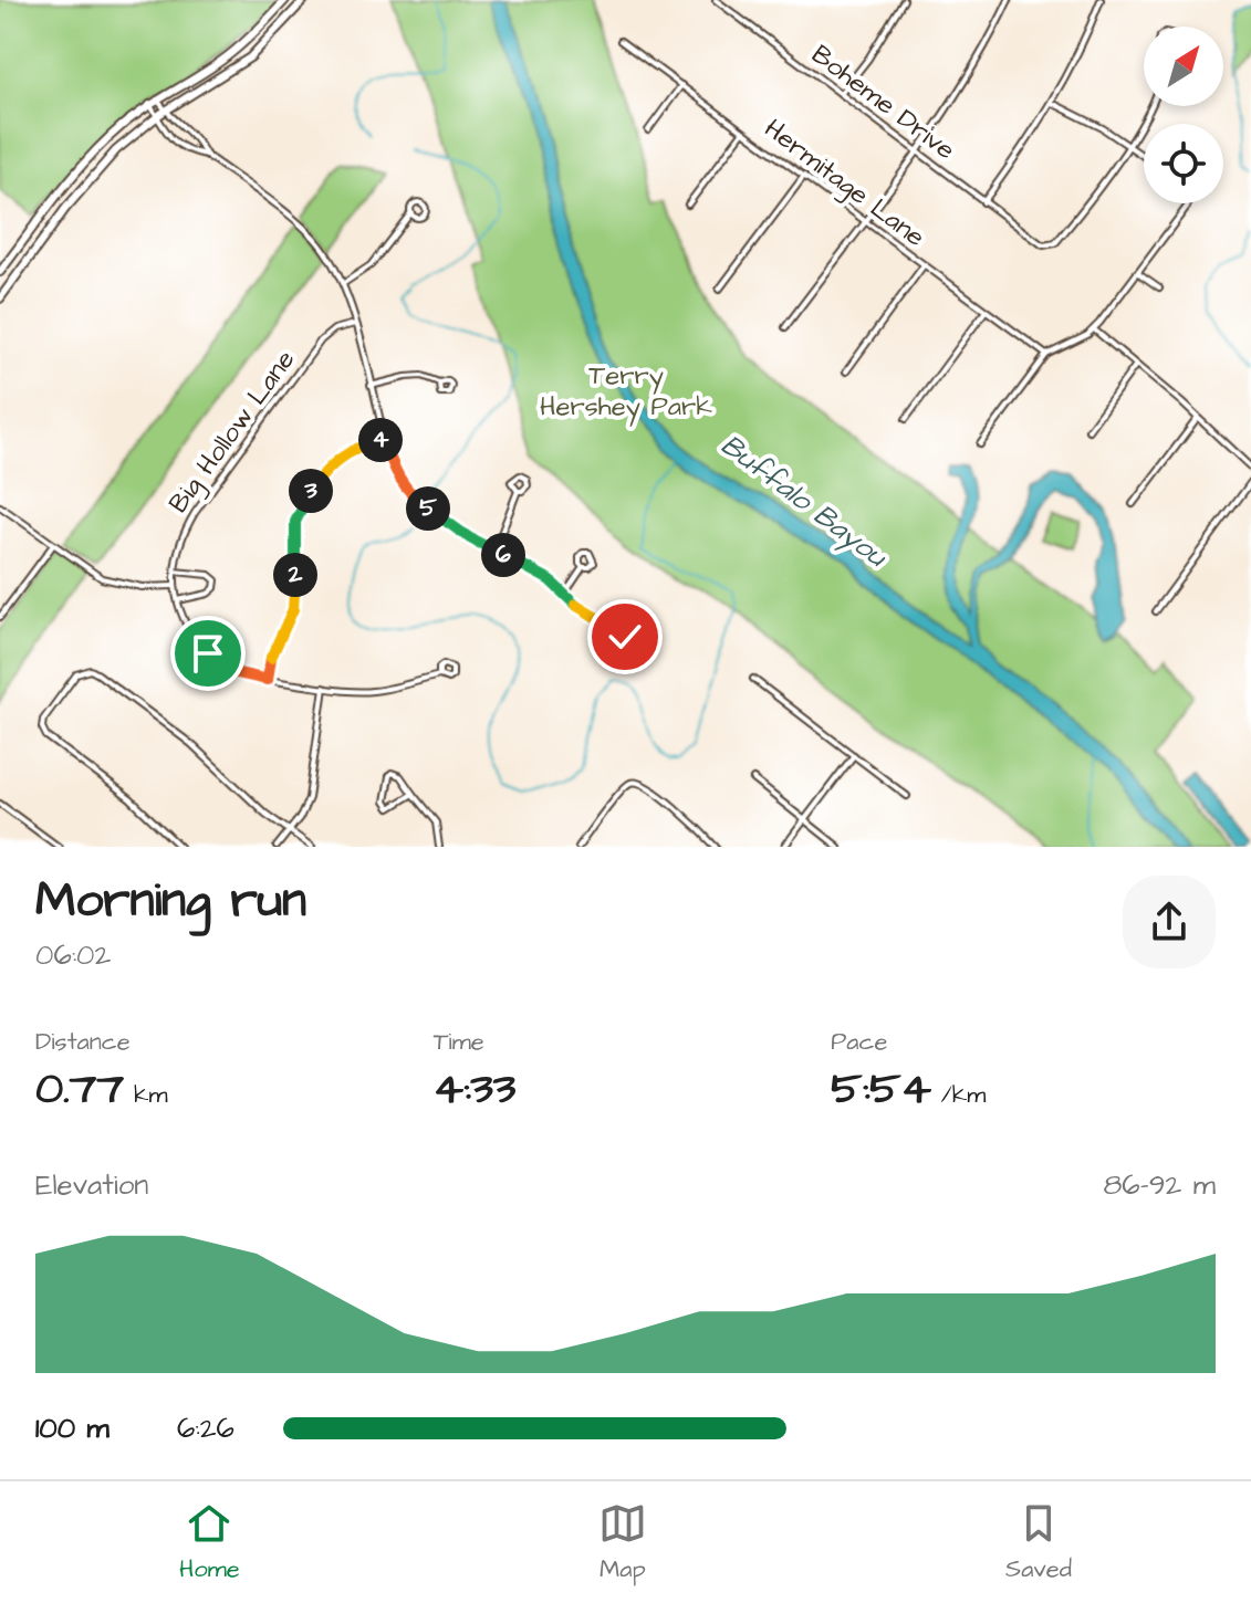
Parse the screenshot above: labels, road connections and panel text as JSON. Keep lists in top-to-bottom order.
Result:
{
  "streets": {
    "street": ["Boheme Drive", "Hermitage Lane", "Big Hollow Lane"]
  },
  "water": ["Buffalo Bayou"],
  "parks": ["Terry Hershey Park"],
  "north": "top right",
  "page": {
    "pins": [
      "4",
      "3",
      "5",
      "6",
      "2"
    ],
    "heading": ["Morning run", "06:02"],
    "stats": [
      ["Distance", "0.77 km"],
      ["Time", "4:33"],
      ["Pace", "5:54 /km"]
    ],
    "chart": ["Elevation", "86–92 m"],
    "list": [
      {
        "name": "100 m",
        "note": "6:26"
      }
    ],
    "tabs": ["Home", "Map", "Saved"]
  }
}
